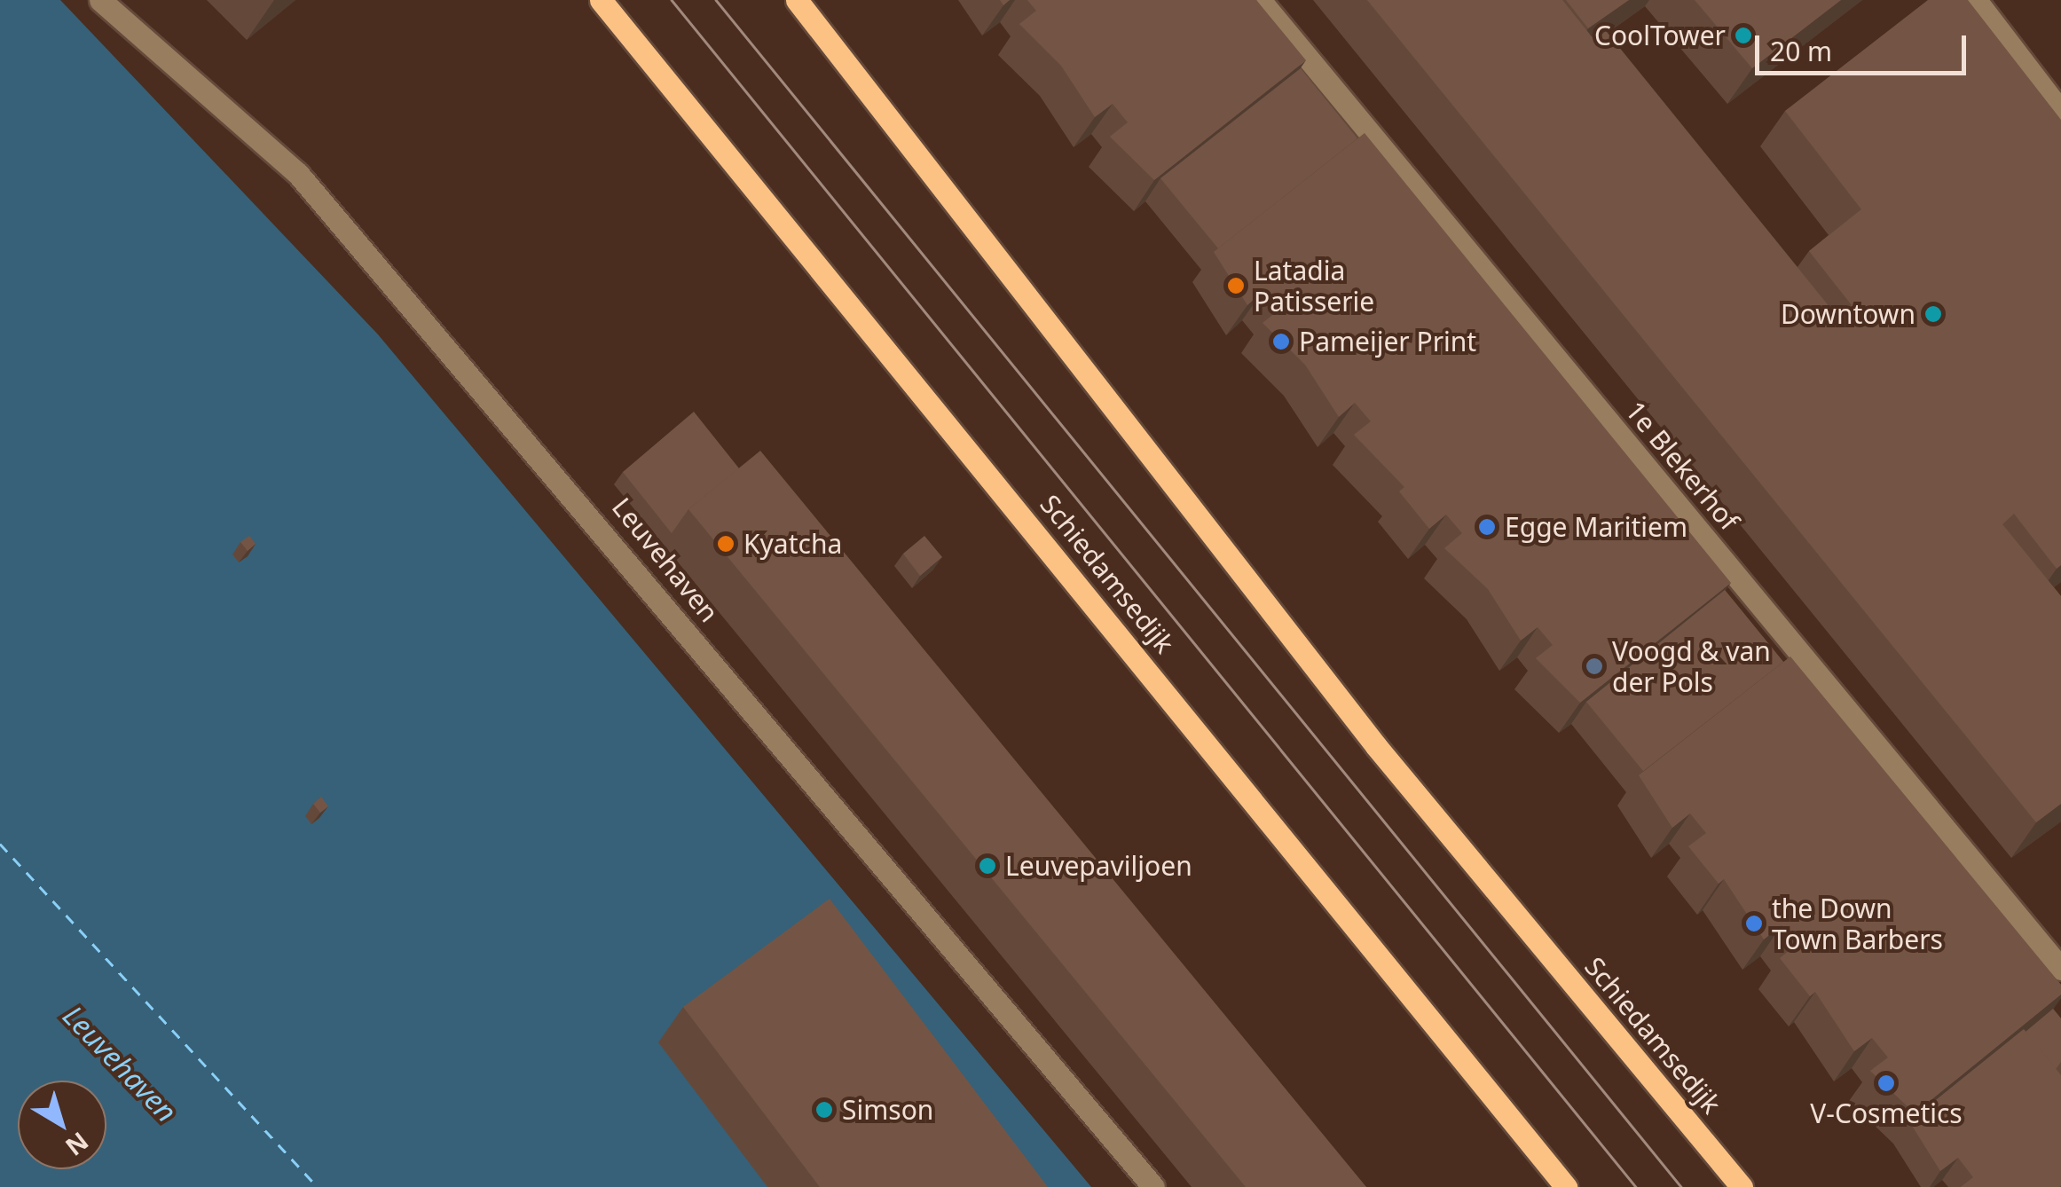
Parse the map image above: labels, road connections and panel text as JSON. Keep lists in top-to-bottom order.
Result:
{
  "streets": {
    "main road": ["Schiedamsedijk"],
    "street": ["1e Blekerhof", "Leuvehaven"]
  },
  "water": ["Leuvehaven"],
  "places": [
    "CoolTower",
    "Latadia Patisserie",
    "Downtown",
    "Pameijer Print",
    "Egge Maritiem",
    "Kyatcha",
    "Voogd & van der Pols",
    "Leuvepaviljoen",
    "the Down Town Barbers",
    "V-Cosmetics",
    "Simson"
  ],
  "scale_bar": "20 m",
  "north": "bottom right"
}
